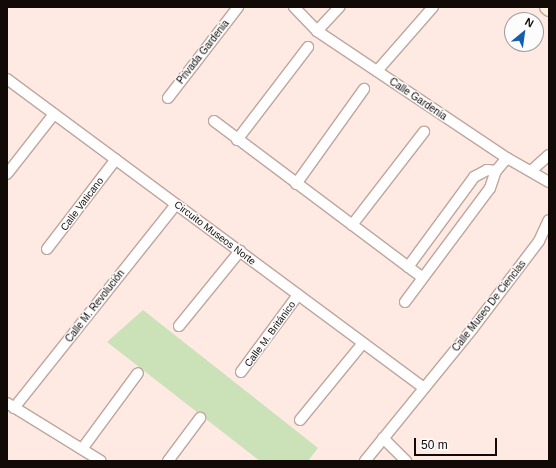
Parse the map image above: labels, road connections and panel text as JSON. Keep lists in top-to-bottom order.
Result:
{
  "streets": {
    "street": [
      "Privada Gardenia",
      "Calle Gardenia",
      "Calle Vaticano",
      "Circuito Museos Norte",
      "Calle M. Revolución",
      "Calle Museo De Ciencias",
      "Calle M. Británico"
    ]
  },
  "crossings": [
    ["Calle Vaticano", "Circuito Museos Norte"],
    ["Circuito Museos Norte", "Calle M. Revolución"],
    ["Circuito Museos Norte", "Calle Museo De Ciencias"],
    ["Circuito Museos Norte", "Calle M. Británico"]
  ],
  "scale_bar": "50 m",
  "north": "top right"
}
